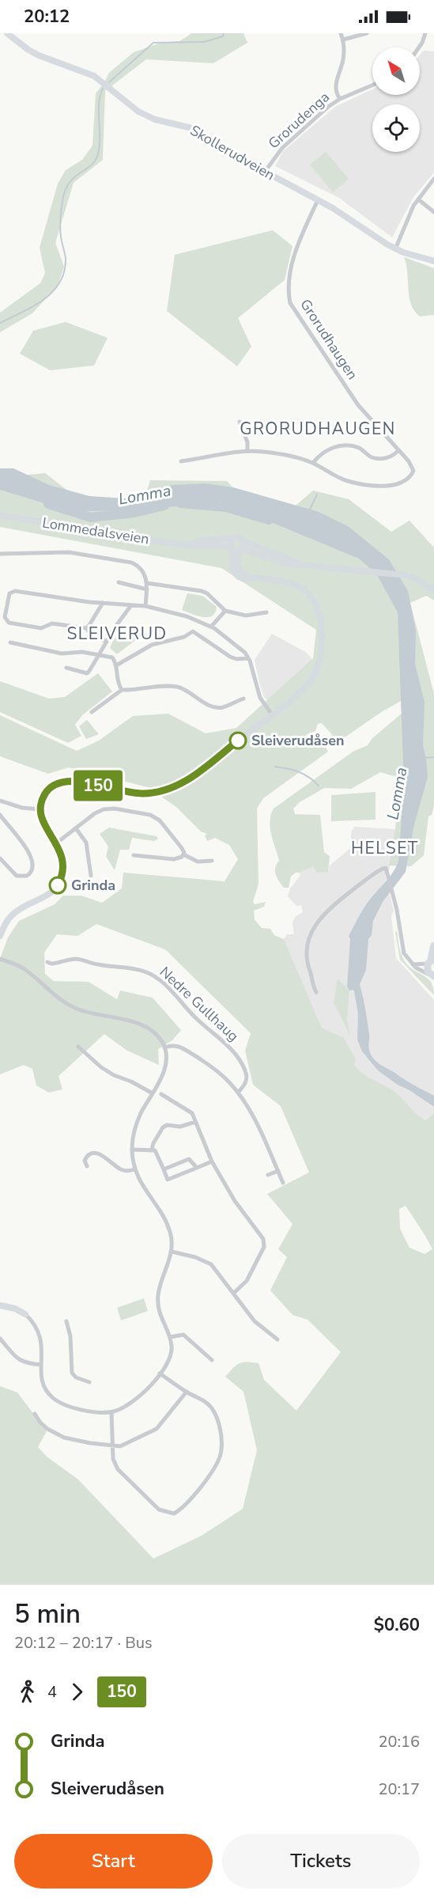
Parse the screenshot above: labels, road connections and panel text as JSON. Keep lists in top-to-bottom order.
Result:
{
  "streets": {
    "street": [
      "Grorudenga",
      "Skollerudveien",
      "Grorudhaugen",
      "Lommedalsveien",
      "Nedre Gullhaug"
    ]
  },
  "crossings": [
    ["Grorudenga", "Skollerudveien"],
    ["Skollerudveien", "Grorudhaugen"]
  ],
  "districts": ["GRORUDHAUGEN", "SLEIVERUD", "HELSET"],
  "water": ["Lomma"],
  "places": ["Sleiverudåsen", "Grinda"],
  "lines": ["bus line 150"],
  "north": "top left",
  "page": {
    "status": "20:12",
    "on_map": "150",
    "heading": ["5 min", "20:12 – 20:17 · Bus", "$0.60"],
    "legs": ["4", "150"],
    "list": [
      {
        "name": "Grinda",
        "value": "20:16"
      },
      {
        "name": "Sleiverudåsen",
        "value": "20:17"
      }
    ],
    "buttons": ["Start", "Tickets"]
  }
}
